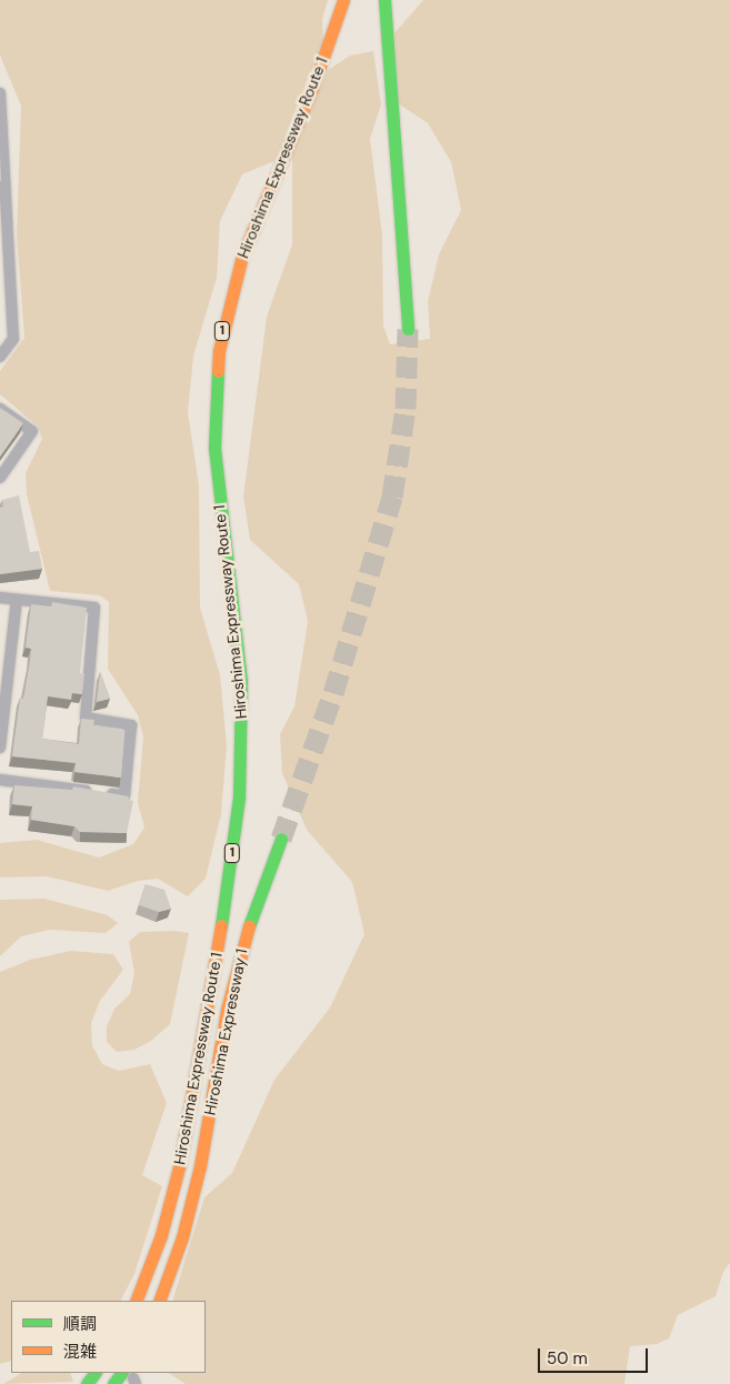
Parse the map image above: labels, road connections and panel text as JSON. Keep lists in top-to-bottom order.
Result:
{
  "streets": {
    "highway": ["Hiroshima Expressway Route 1", "1", "Hiroshima Expressway 1"]
  },
  "crossings": [
    ["Hiroshima Expressway Route 1", "Hiroshima Expressway 1"]
  ],
  "legend": ["順調", "混雑"],
  "scale_bar": "50 m"
}
